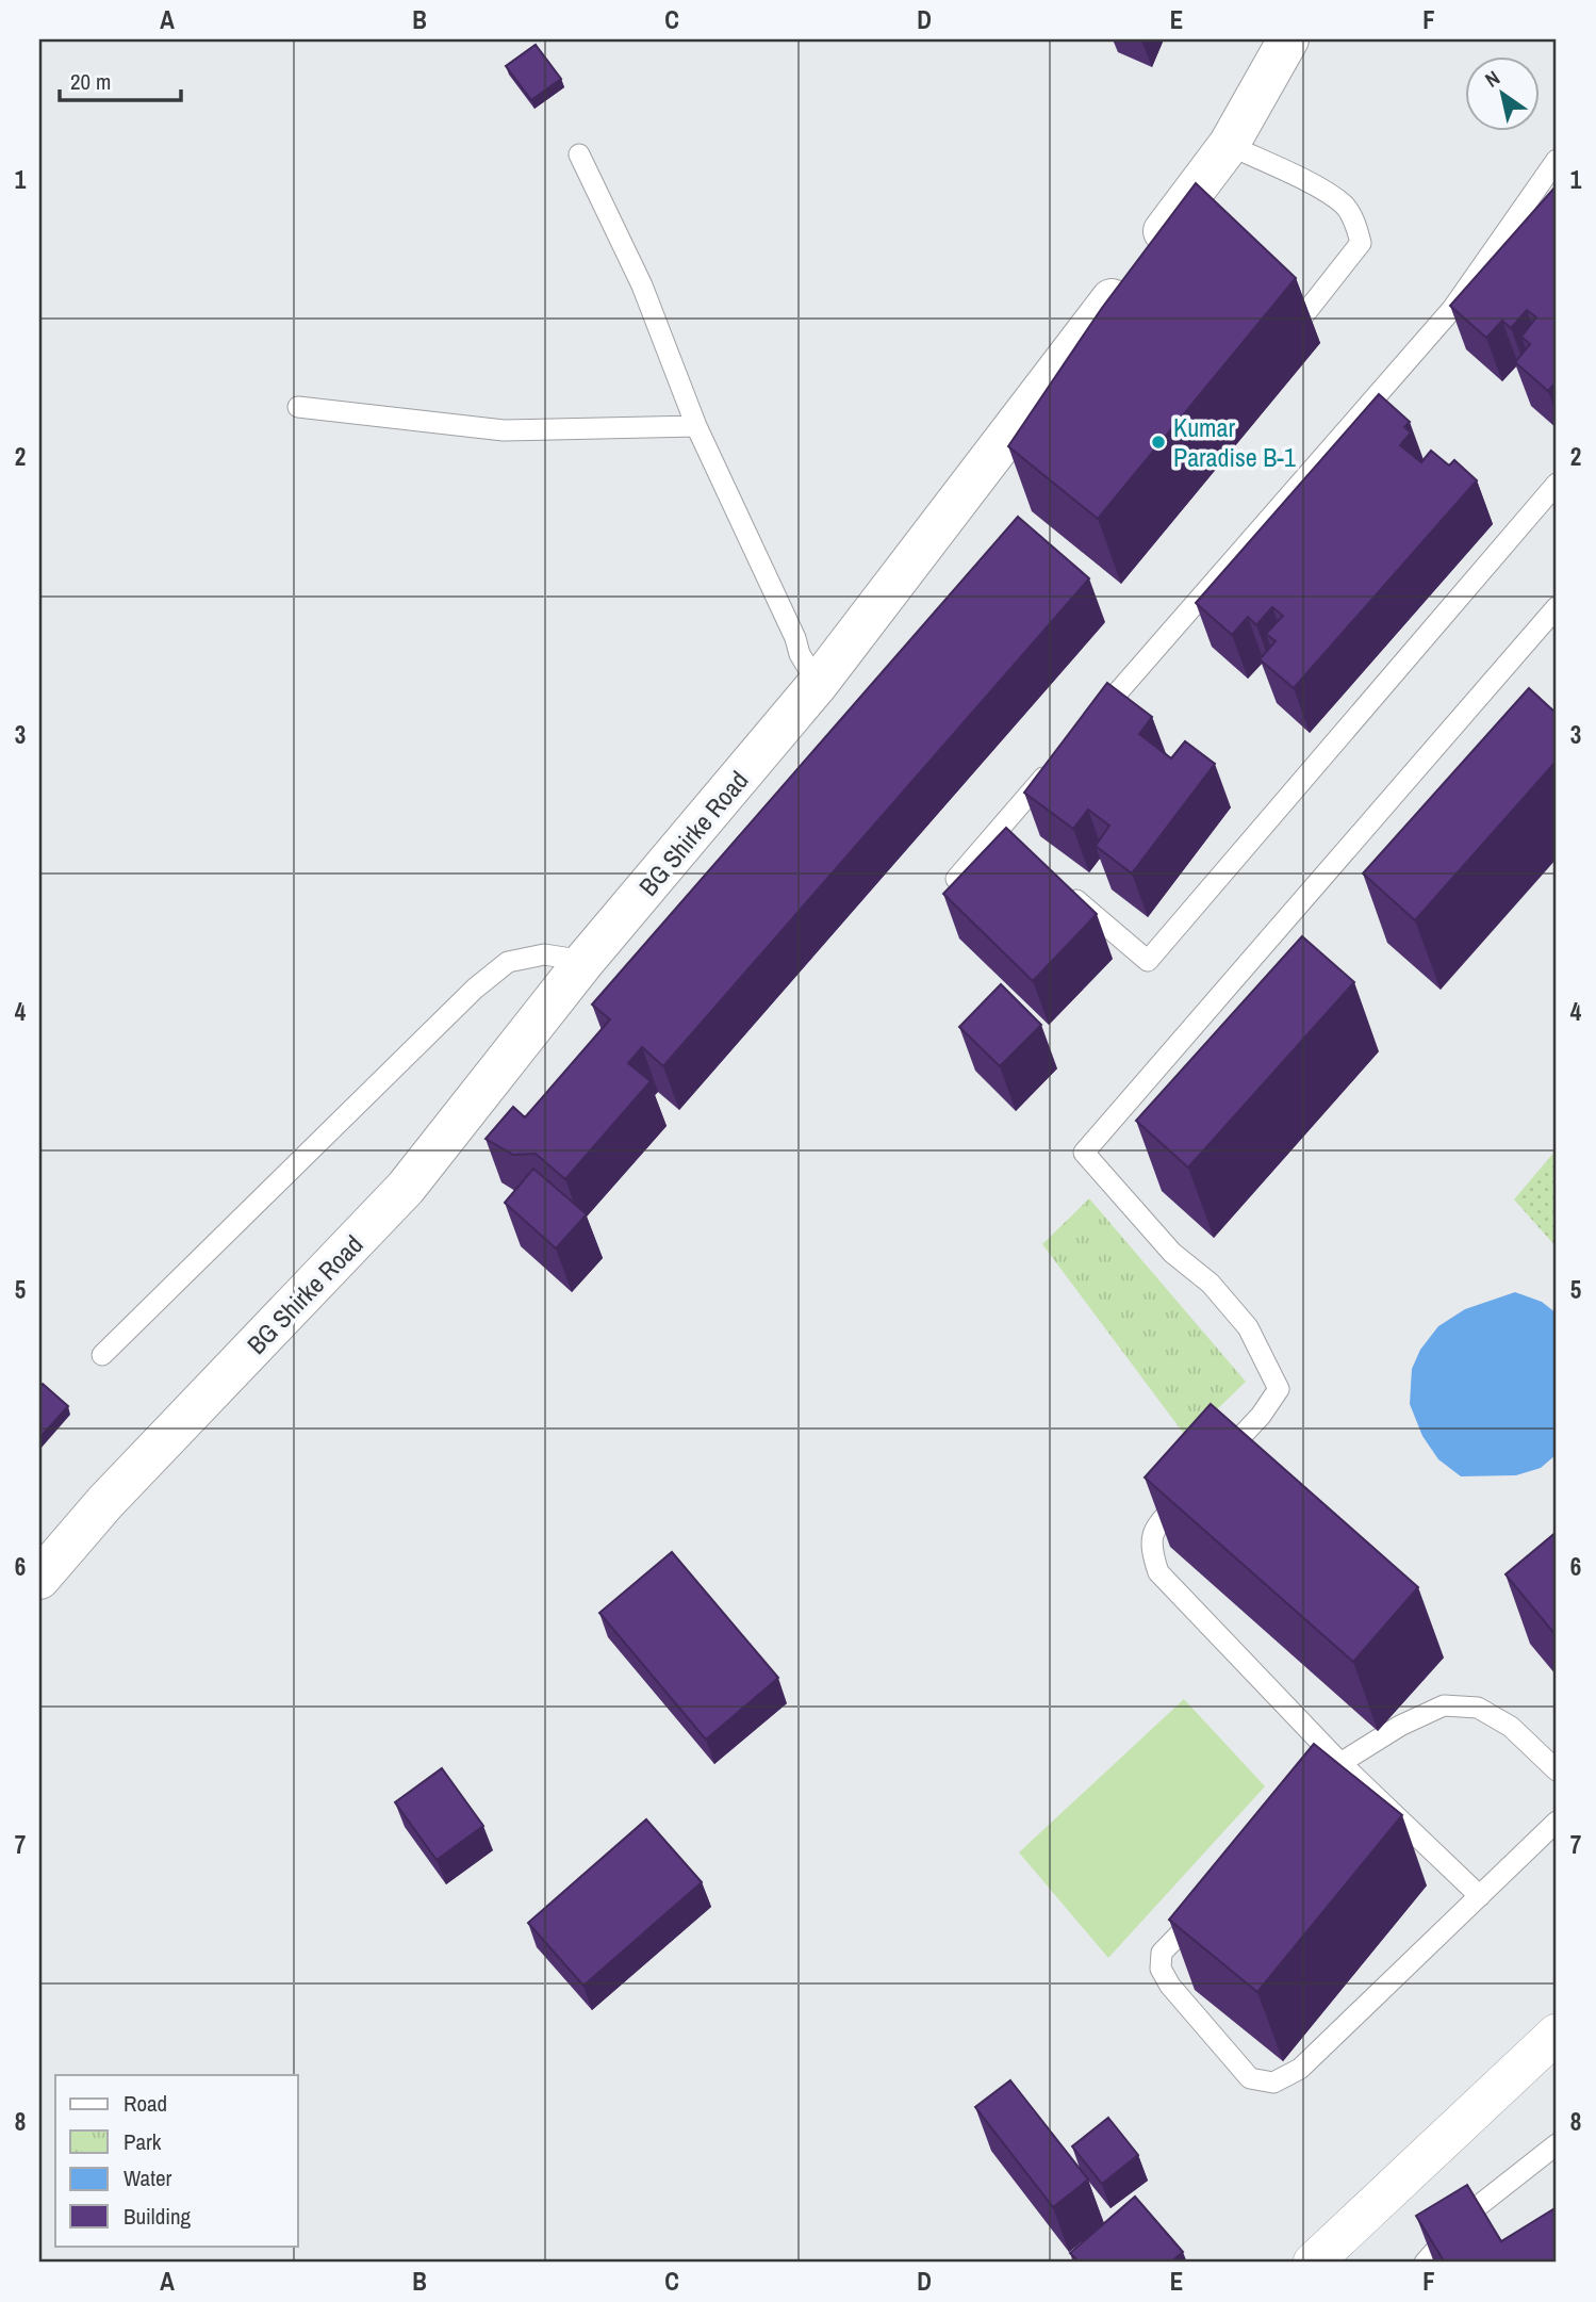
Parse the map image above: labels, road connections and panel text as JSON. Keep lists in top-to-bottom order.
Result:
{
  "streets": {
    "street": ["BG Shirke Road"]
  },
  "places": ["Kumar Paradise B-1"],
  "legend": [
    "Road",
    "Park",
    "Water",
    "Building"
  ],
  "scale_bar": "20 m",
  "north": "top left",
  "grid": {
    "columns": [
      "A",
      "B",
      "C",
      "D",
      "E",
      "F"
    ],
    "rows": [
      "1",
      "2",
      "3",
      "4",
      "5",
      "6",
      "7",
      "8"
    ]
  }
}
